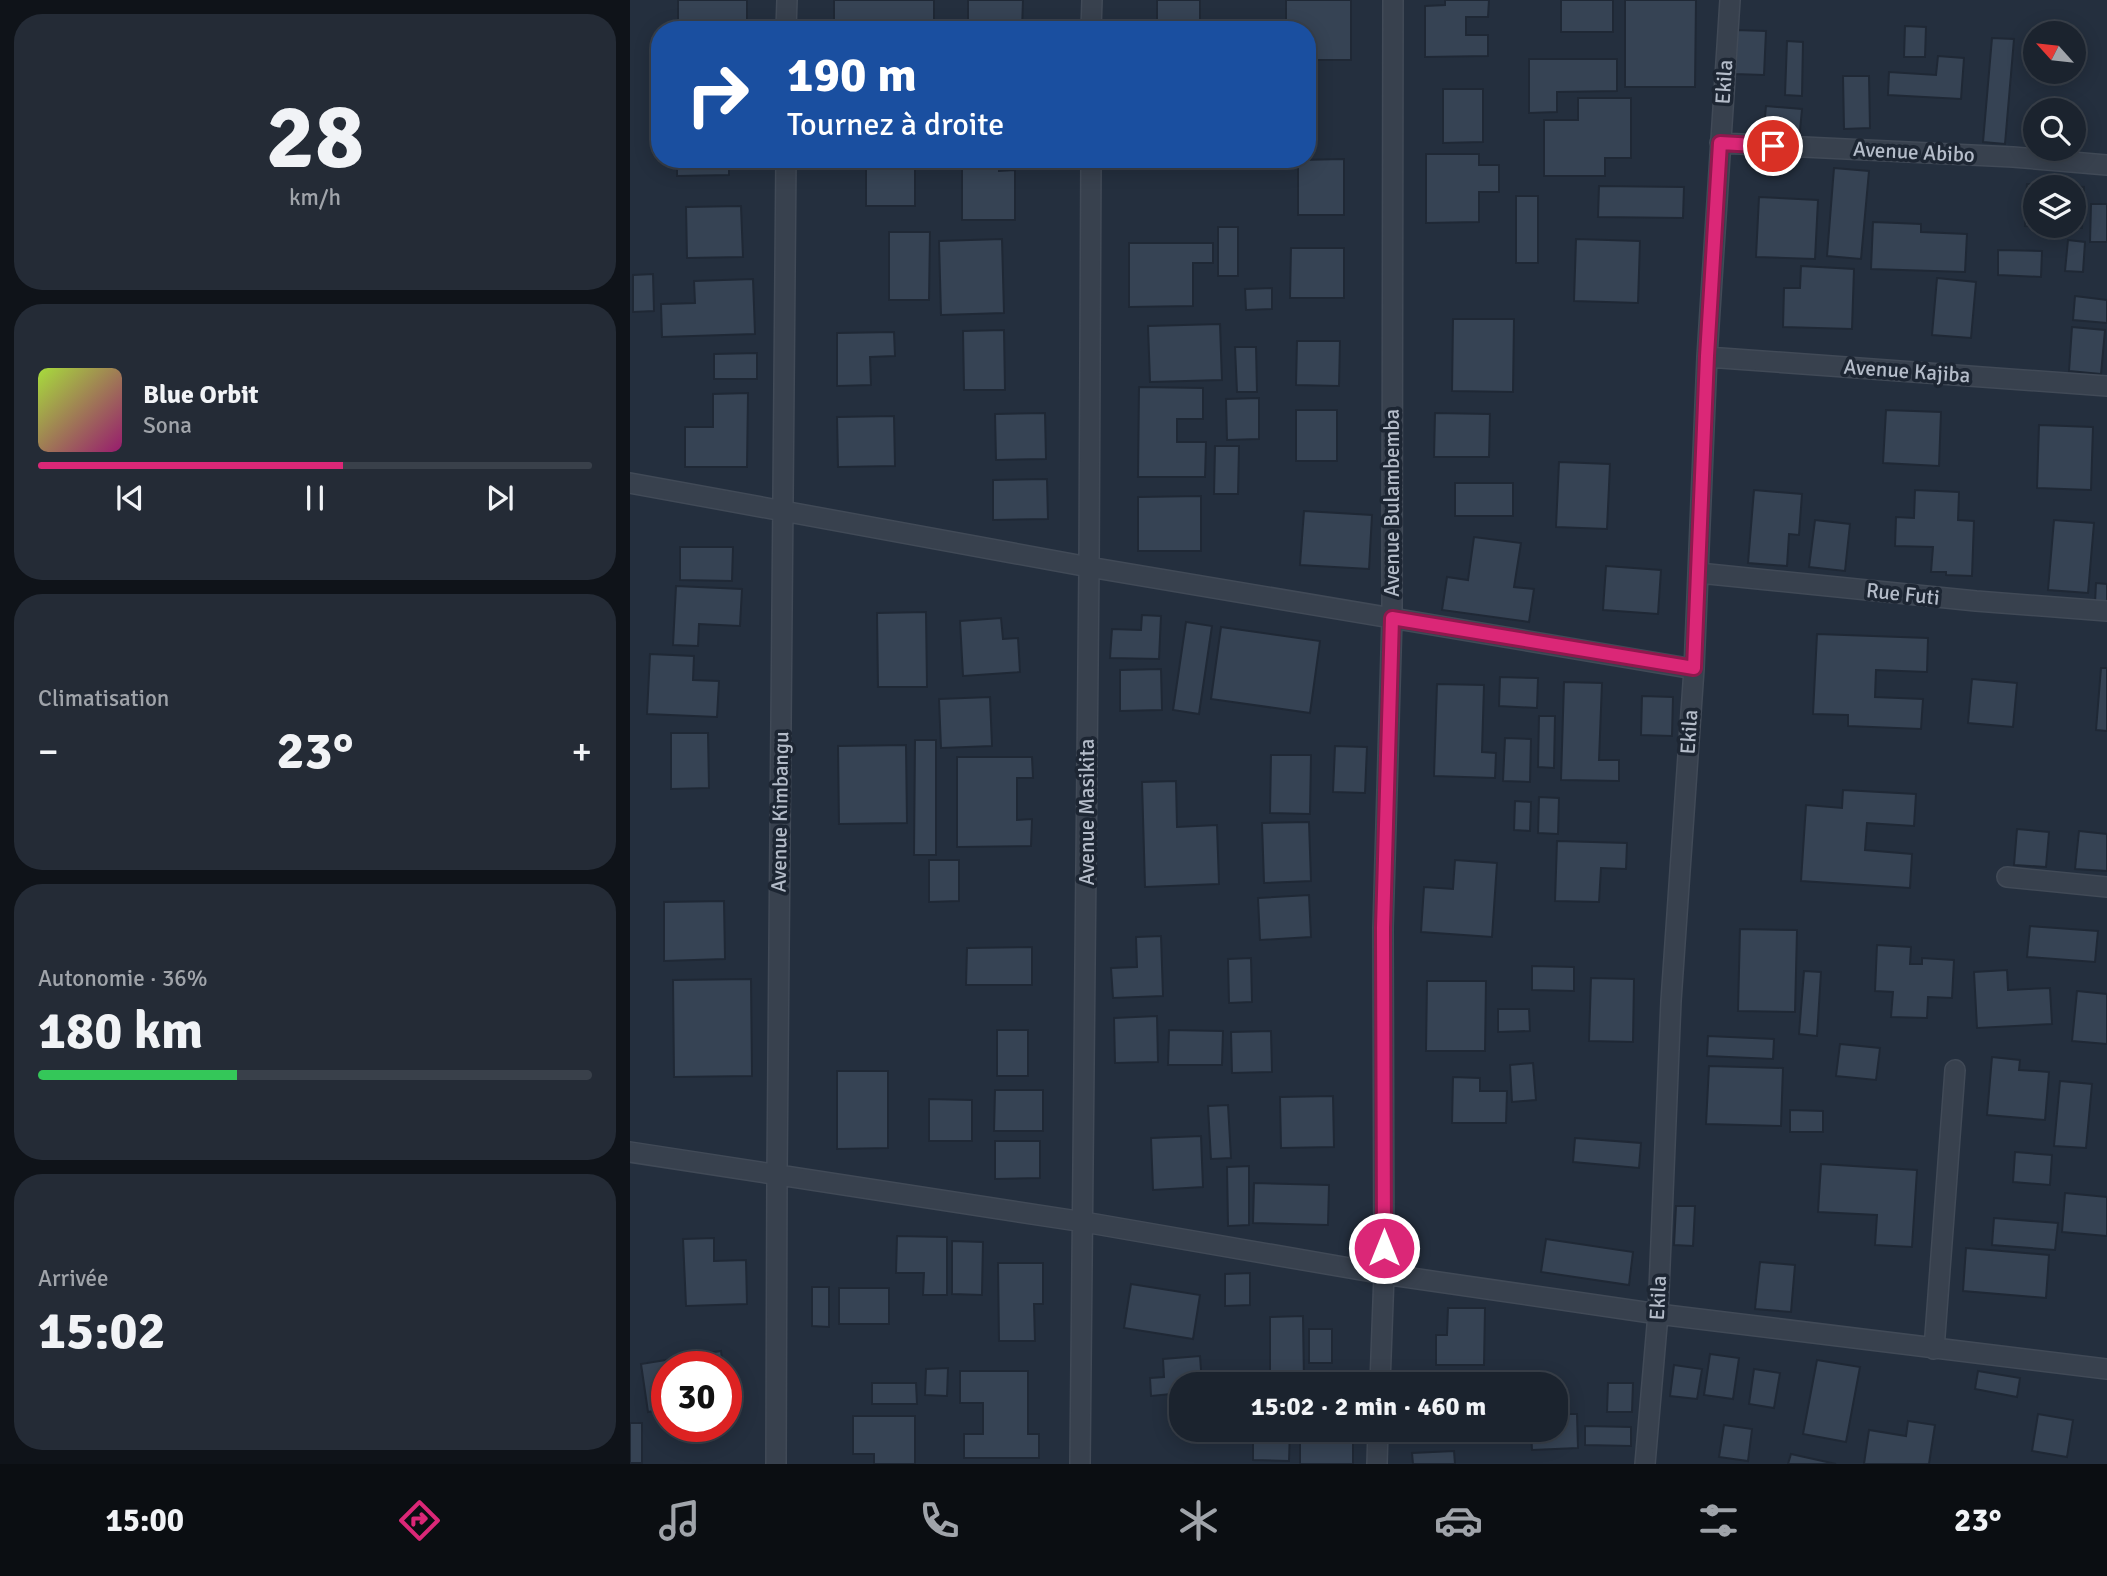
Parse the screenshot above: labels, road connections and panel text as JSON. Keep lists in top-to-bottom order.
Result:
{
  "streets": {
    "street": [
      "Ekila",
      "Avenue Abibo",
      "Avenue Kajiba",
      "Avenue Bulambemba",
      "Rue Futi",
      "Avenue Kimbangu",
      "Avenue Masikita"
    ]
  },
  "crossings": [
    ["Ekila", "Avenue Abibo"],
    ["Ekila", "Avenue Kajiba"],
    ["Ekila", "Rue Futi"]
  ],
  "north": "top left",
  "page": {
    "tile": [
      ["28", "km/h"],
      "Climatisation",
      ["Autonomie · 36%", "180 km"],
      ["Arrivée", "15:02"]
    ],
    "turn": ["190 m", "Tournez à droite"],
    "song": ["Blue Orbit", "Sona"],
    "heat": ["−", "23°", "+"],
    "limit": "30",
    "trip": "15:02 · 2 min · 460 m",
    "tabs": ["15:00", "23°"]
  }
}
